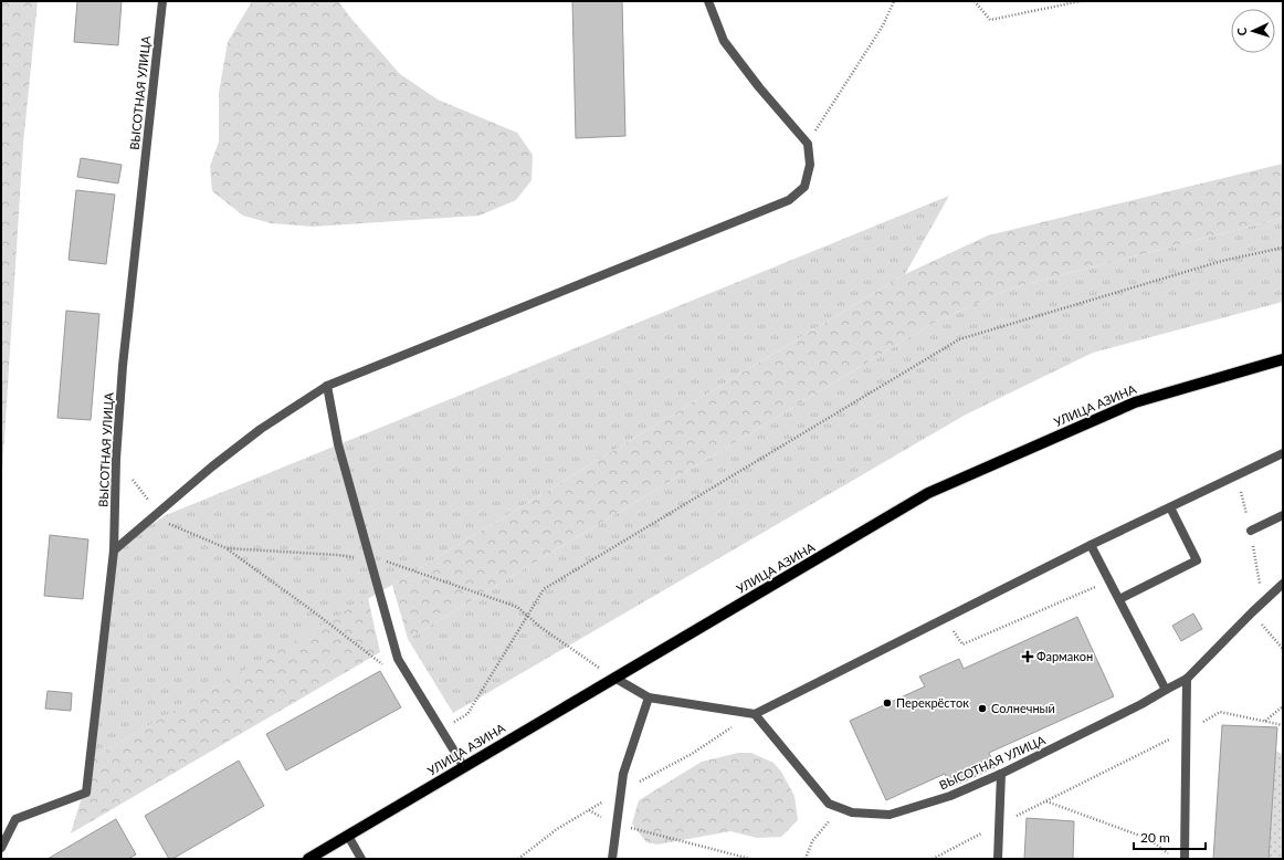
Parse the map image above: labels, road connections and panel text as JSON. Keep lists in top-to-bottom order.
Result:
{
  "streets": {
    "main road": ["УЛИЦА АЗИНА"],
    "street": ["ВЫСОТНАЯ УЛИЦА"]
  },
  "places": {
    "health": ["Фармакон"],
    "other": ["Перекрёсток", "Солнечный"]
  },
  "scale_bar": "20 m",
  "north": "left"
}
